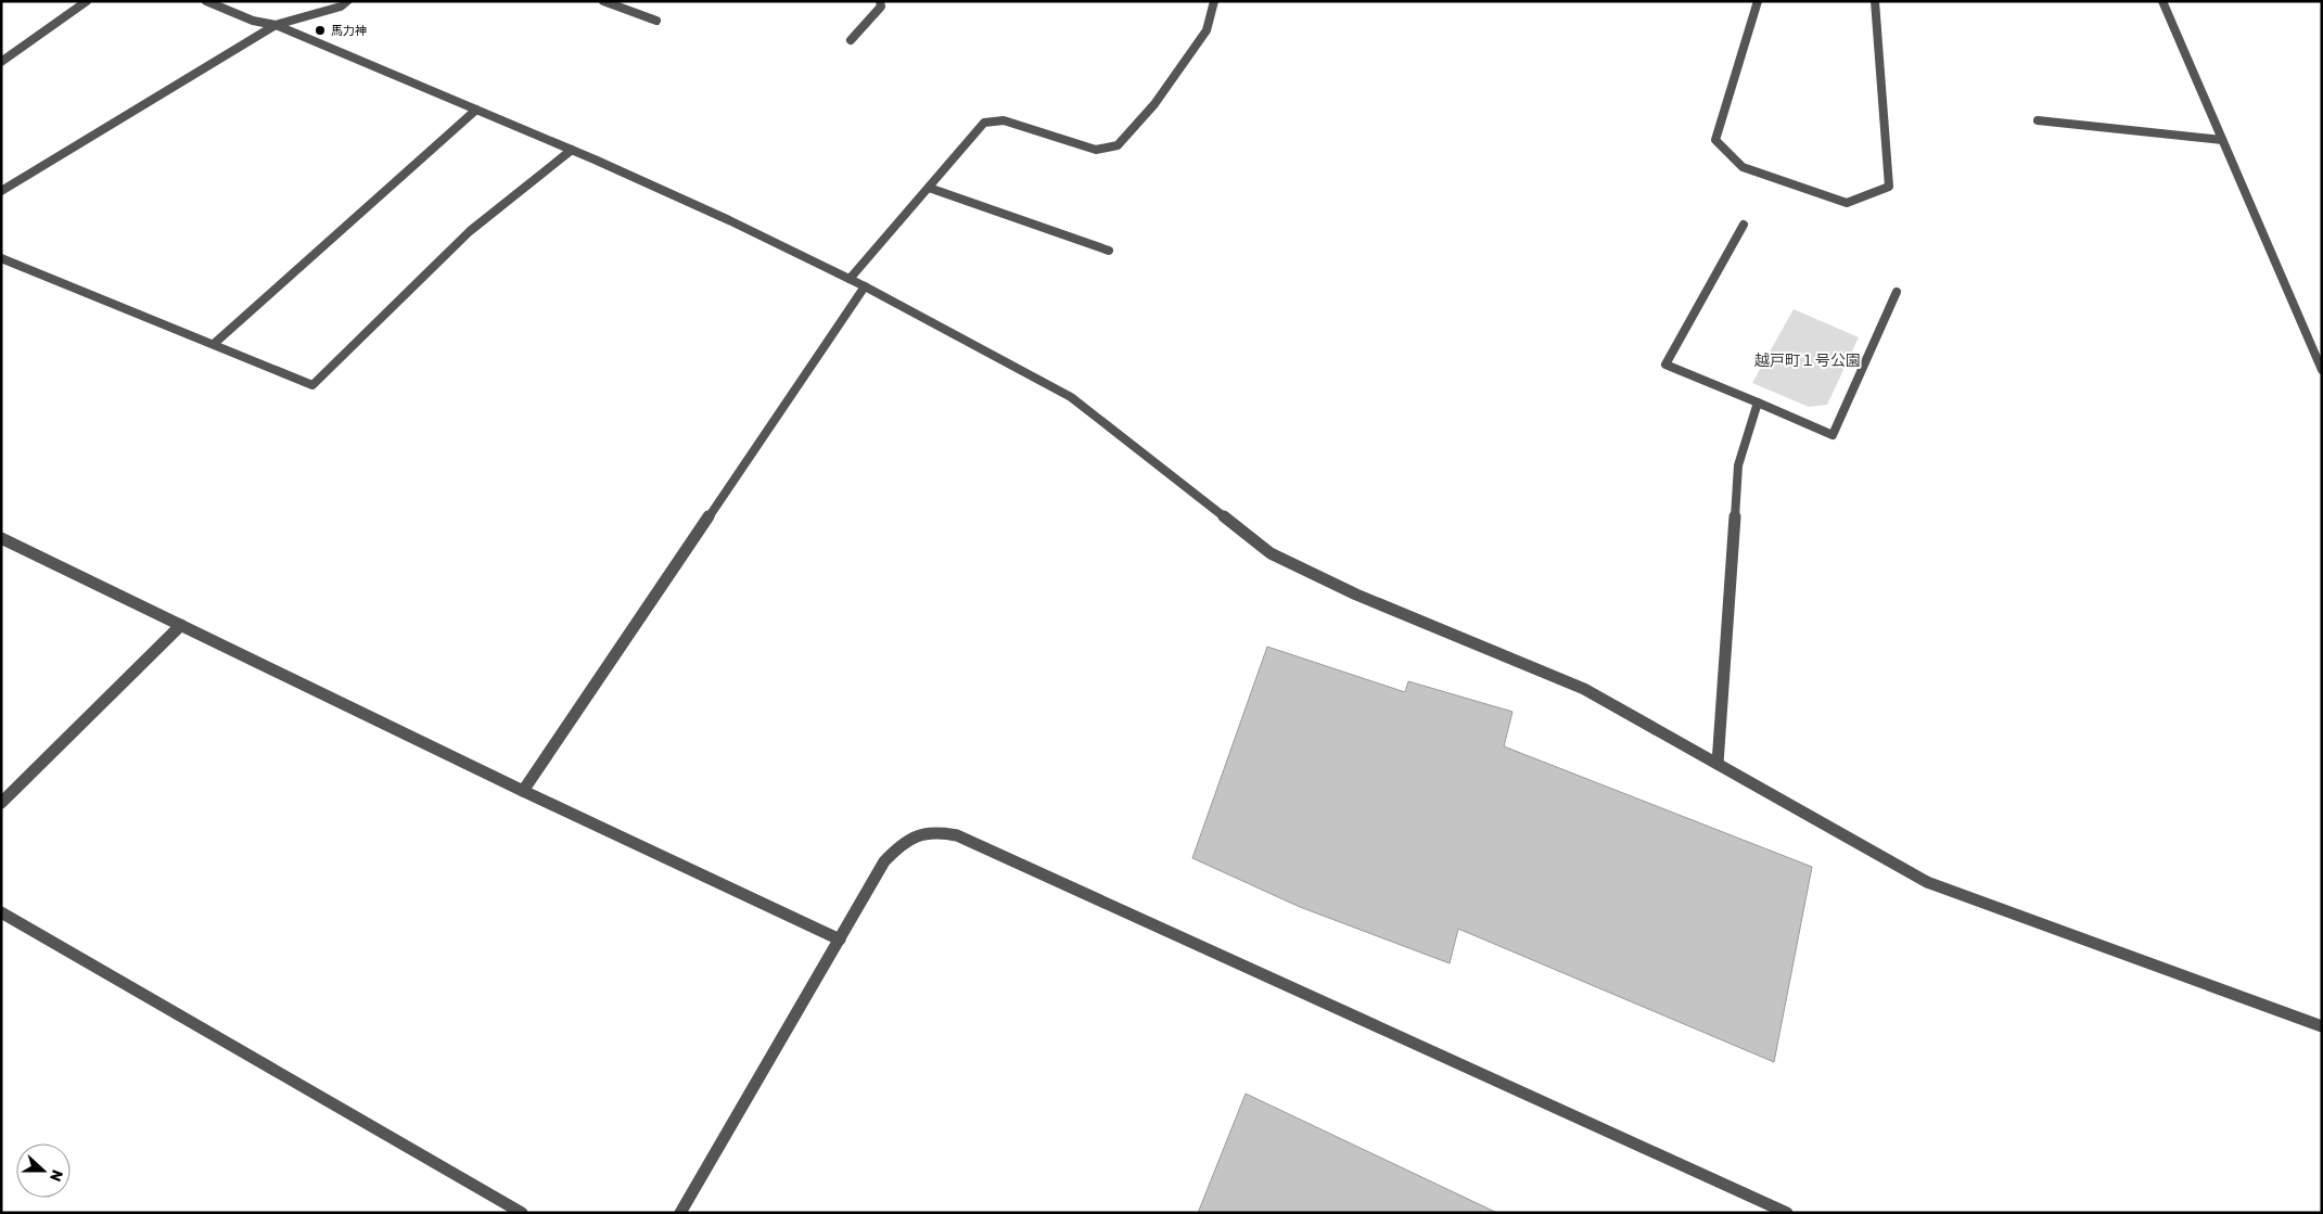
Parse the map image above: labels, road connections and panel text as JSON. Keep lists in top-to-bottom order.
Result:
{
  "parks": ["越戸町１号公園"],
  "places": ["馬力神"],
  "north": "right"
}
